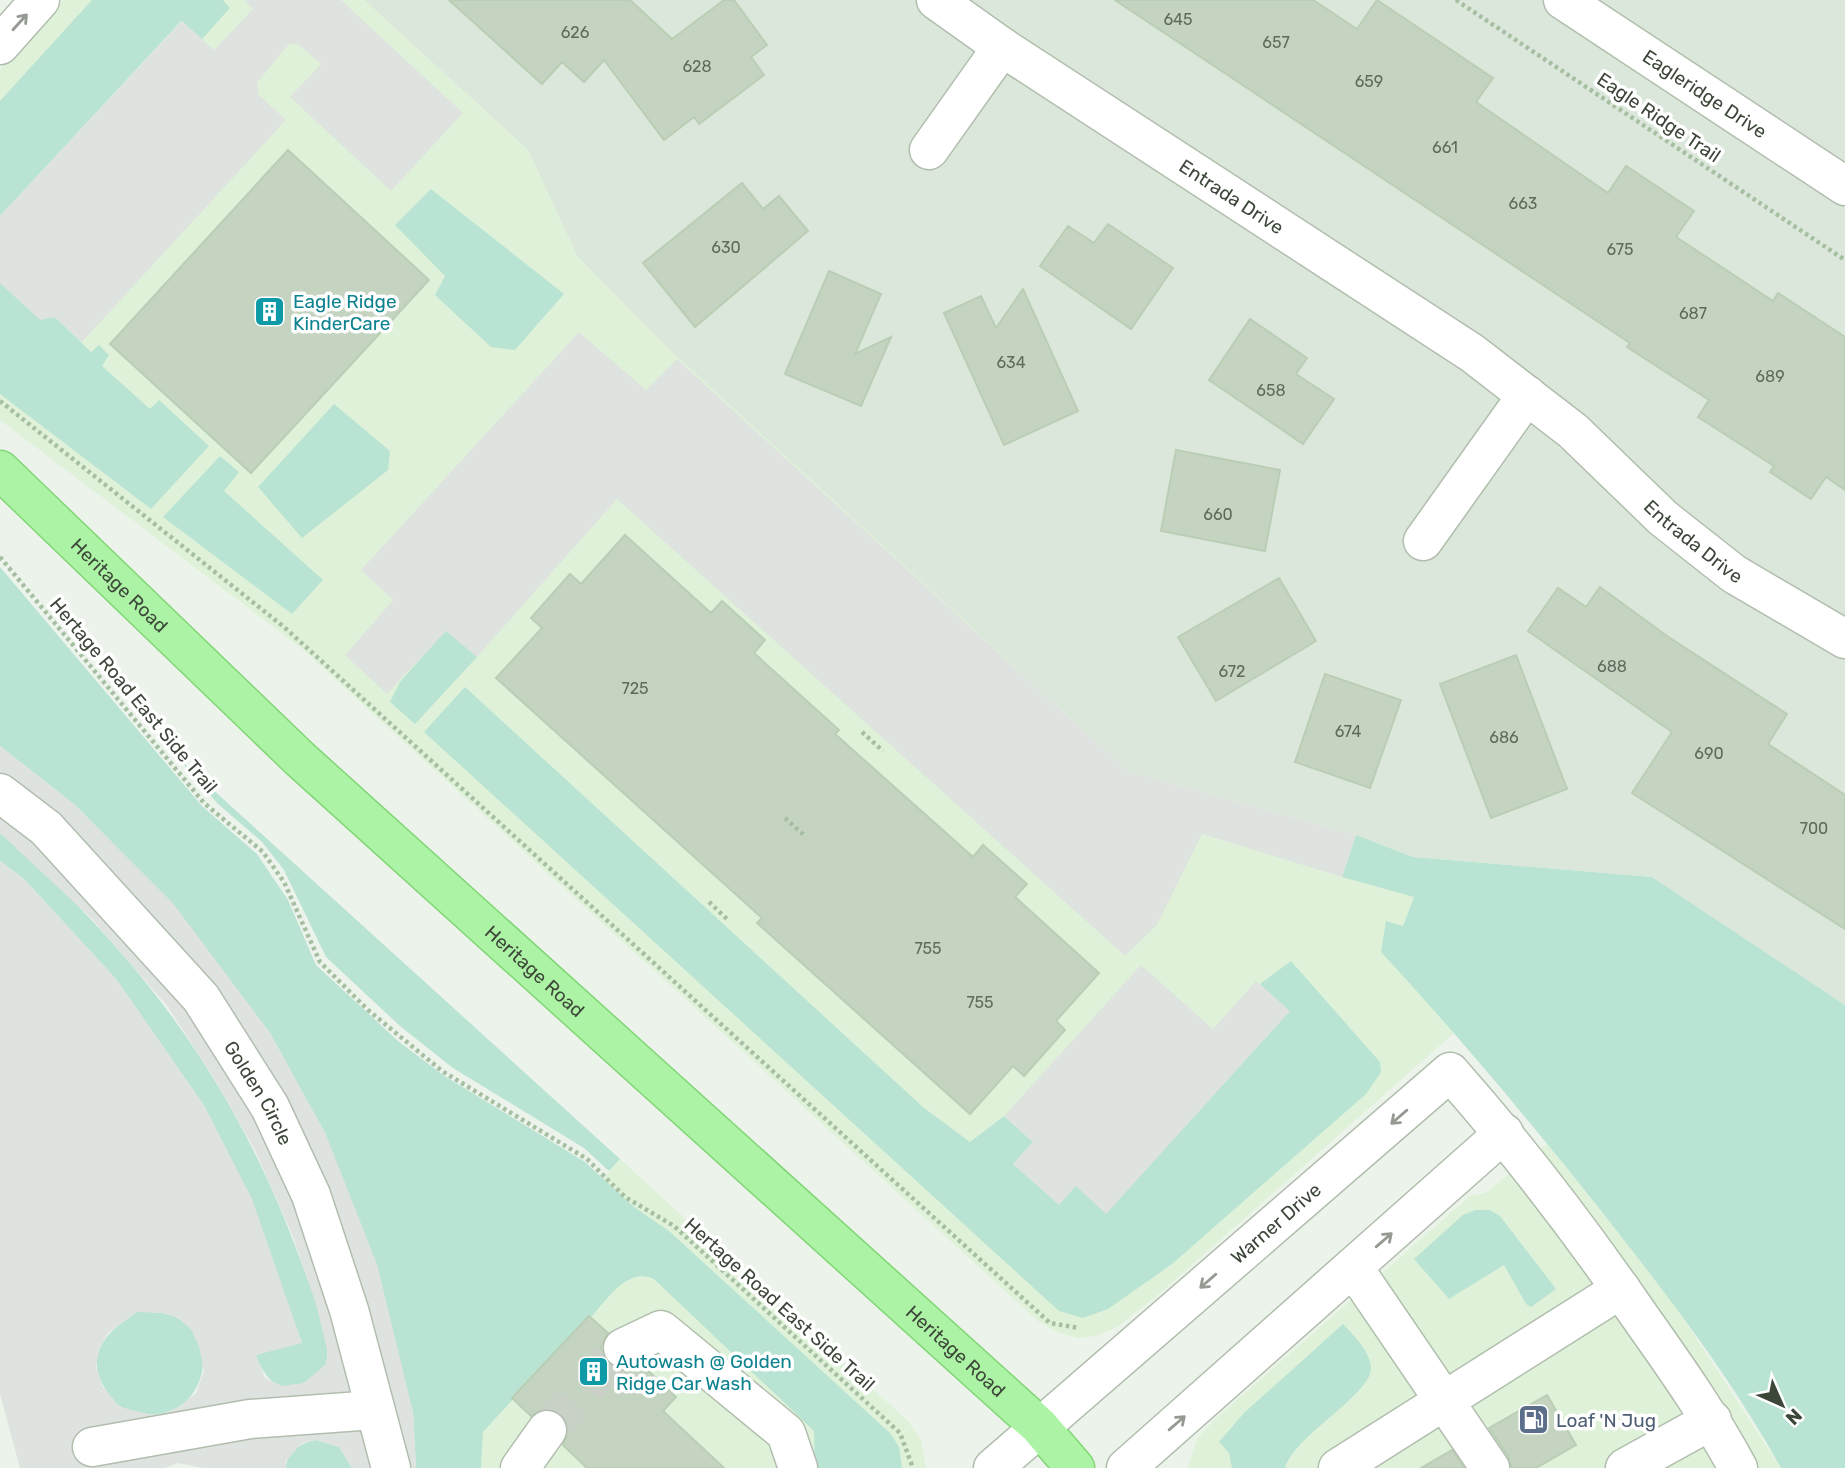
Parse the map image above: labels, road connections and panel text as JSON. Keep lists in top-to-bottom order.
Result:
{
  "streets": {
    "main road": ["Heritage Road"],
    "street": [
      "Eagleridge Drive",
      "Entrada Drive",
      "Golden Circle",
      "Warner Drive"
    ],
    "path": ["Eagle Ridge Trail", "Hertage Road East Side Trail"]
  },
  "crossings": [
    ["Heritage Road", "Warner Drive"]
  ],
  "places": {
    "building": ["Eagle Ridge KinderCare", "Autowash @ Golden Ridge Car Wash"],
    "fuel station": ["Loaf 'N Jug"]
  },
  "house_numbers": [
    "645",
    "626",
    "657",
    "628",
    "659",
    "661",
    "663",
    "630",
    "675",
    "687",
    "634",
    "689",
    "658",
    "660",
    "688",
    "672",
    "725",
    "674",
    "686",
    "690",
    "700",
    "755",
    "755"
  ],
  "north": "bottom right"
}
